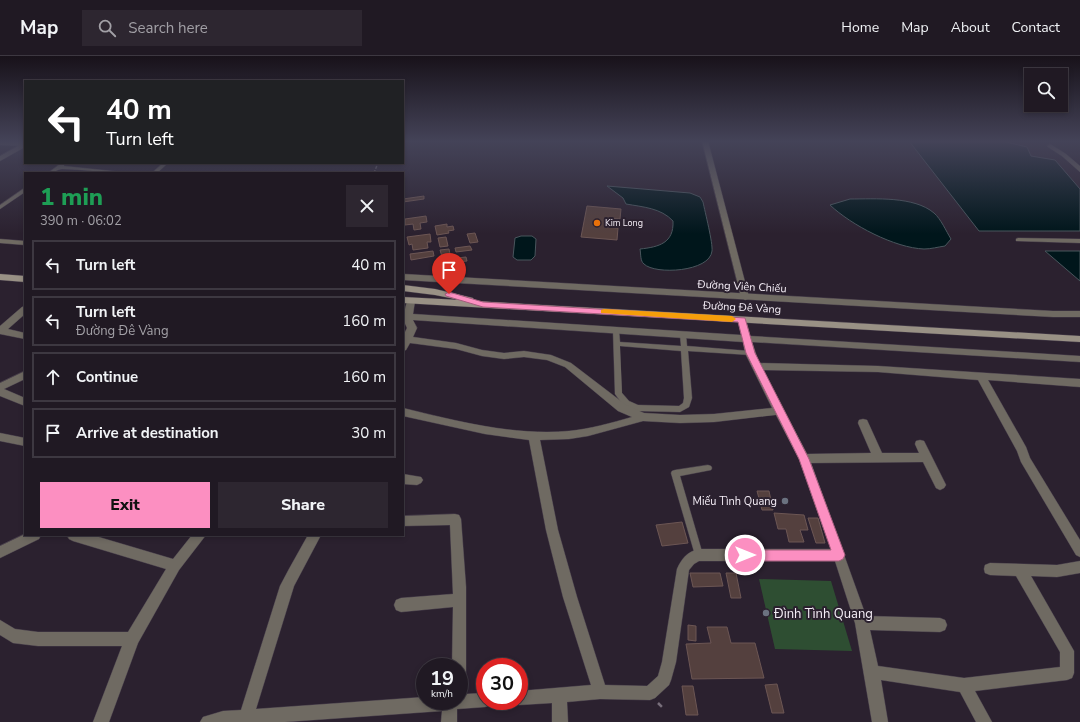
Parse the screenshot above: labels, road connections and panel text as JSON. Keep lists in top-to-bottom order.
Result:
{
  "streets": {
    "main road": ["Đường Đê Vàng"],
    "street": ["Đường Viên Chiếu"]
  },
  "places": ["Kim Long", "Miếu Tình Quang", "Đình Tình Quang"],
  "page": {
    "header": "Map",
    "search": "Search here",
    "nav": [
      "Home",
      "Map",
      "About",
      "Contact"
    ],
    "turn": ["40 m", "Turn left"],
    "heading": ["1 min", "390 m · 06:02"],
    "list": [
      {
        "name": "Turn left",
        "value": "40 m"
      },
      {
        "name": "Turn left",
        "note": "Đường Đê Vàng",
        "value": "160 m"
      },
      {
        "name": "Continue",
        "value": "160 m"
      },
      {
        "name": "Arrive at destination",
        "value": "30 m"
      }
    ],
    "buttons": ["Exit", "Share"],
    "speed": "19 km/h",
    "limit": "30"
  }
}
